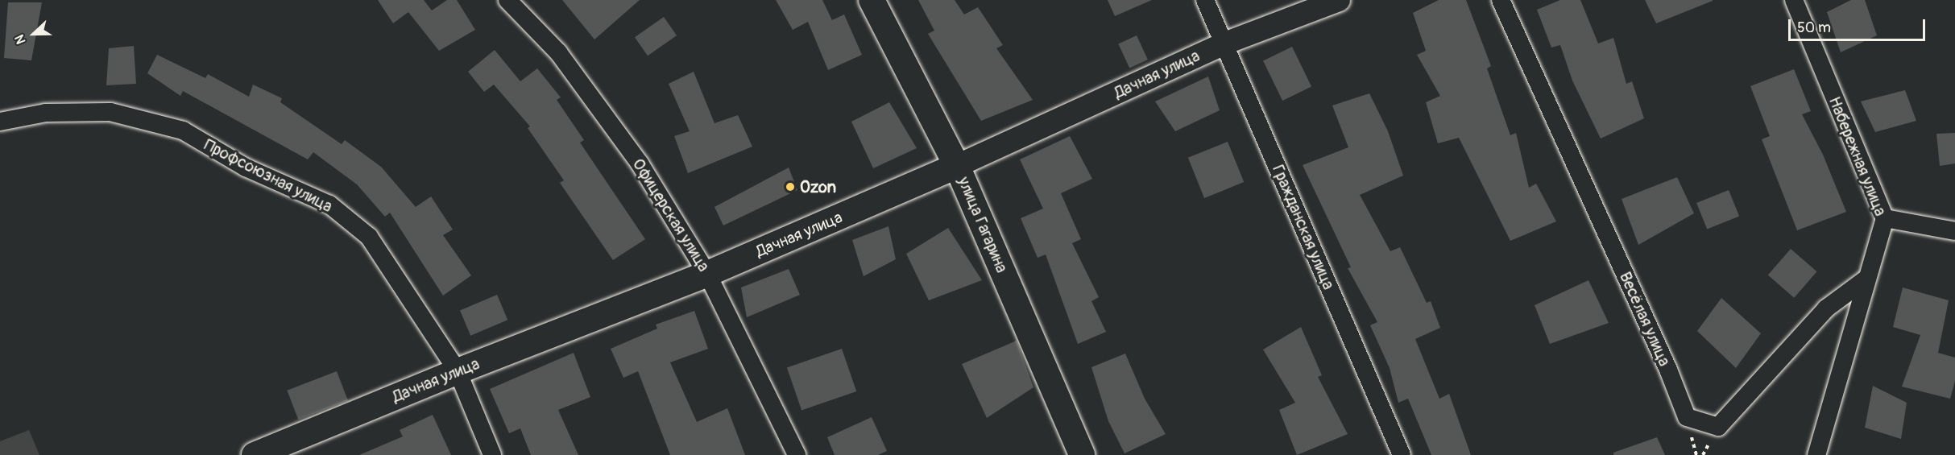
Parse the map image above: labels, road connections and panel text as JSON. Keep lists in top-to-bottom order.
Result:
{
  "streets": {
    "main road": ["Дачная улица", "улица Гагарина"],
    "street": [
      "Набережная улица",
      "Профсоюзная улица",
      "Офицерская улица",
      "Гражданская улица",
      "Весёлая улица"
    ]
  },
  "crossings": [
    ["Дачная улица", "Профсоюзная улица"],
    ["Дачная улица", "Офицерская улица"],
    ["Дачная улица", "улица Гагарина"],
    ["Дачная улица", "Гражданская улица"],
    ["Набережная улица", "Весёлая улица"]
  ],
  "places": ["Ozon"],
  "scale_bar": "50 m",
  "north": "left"
}
